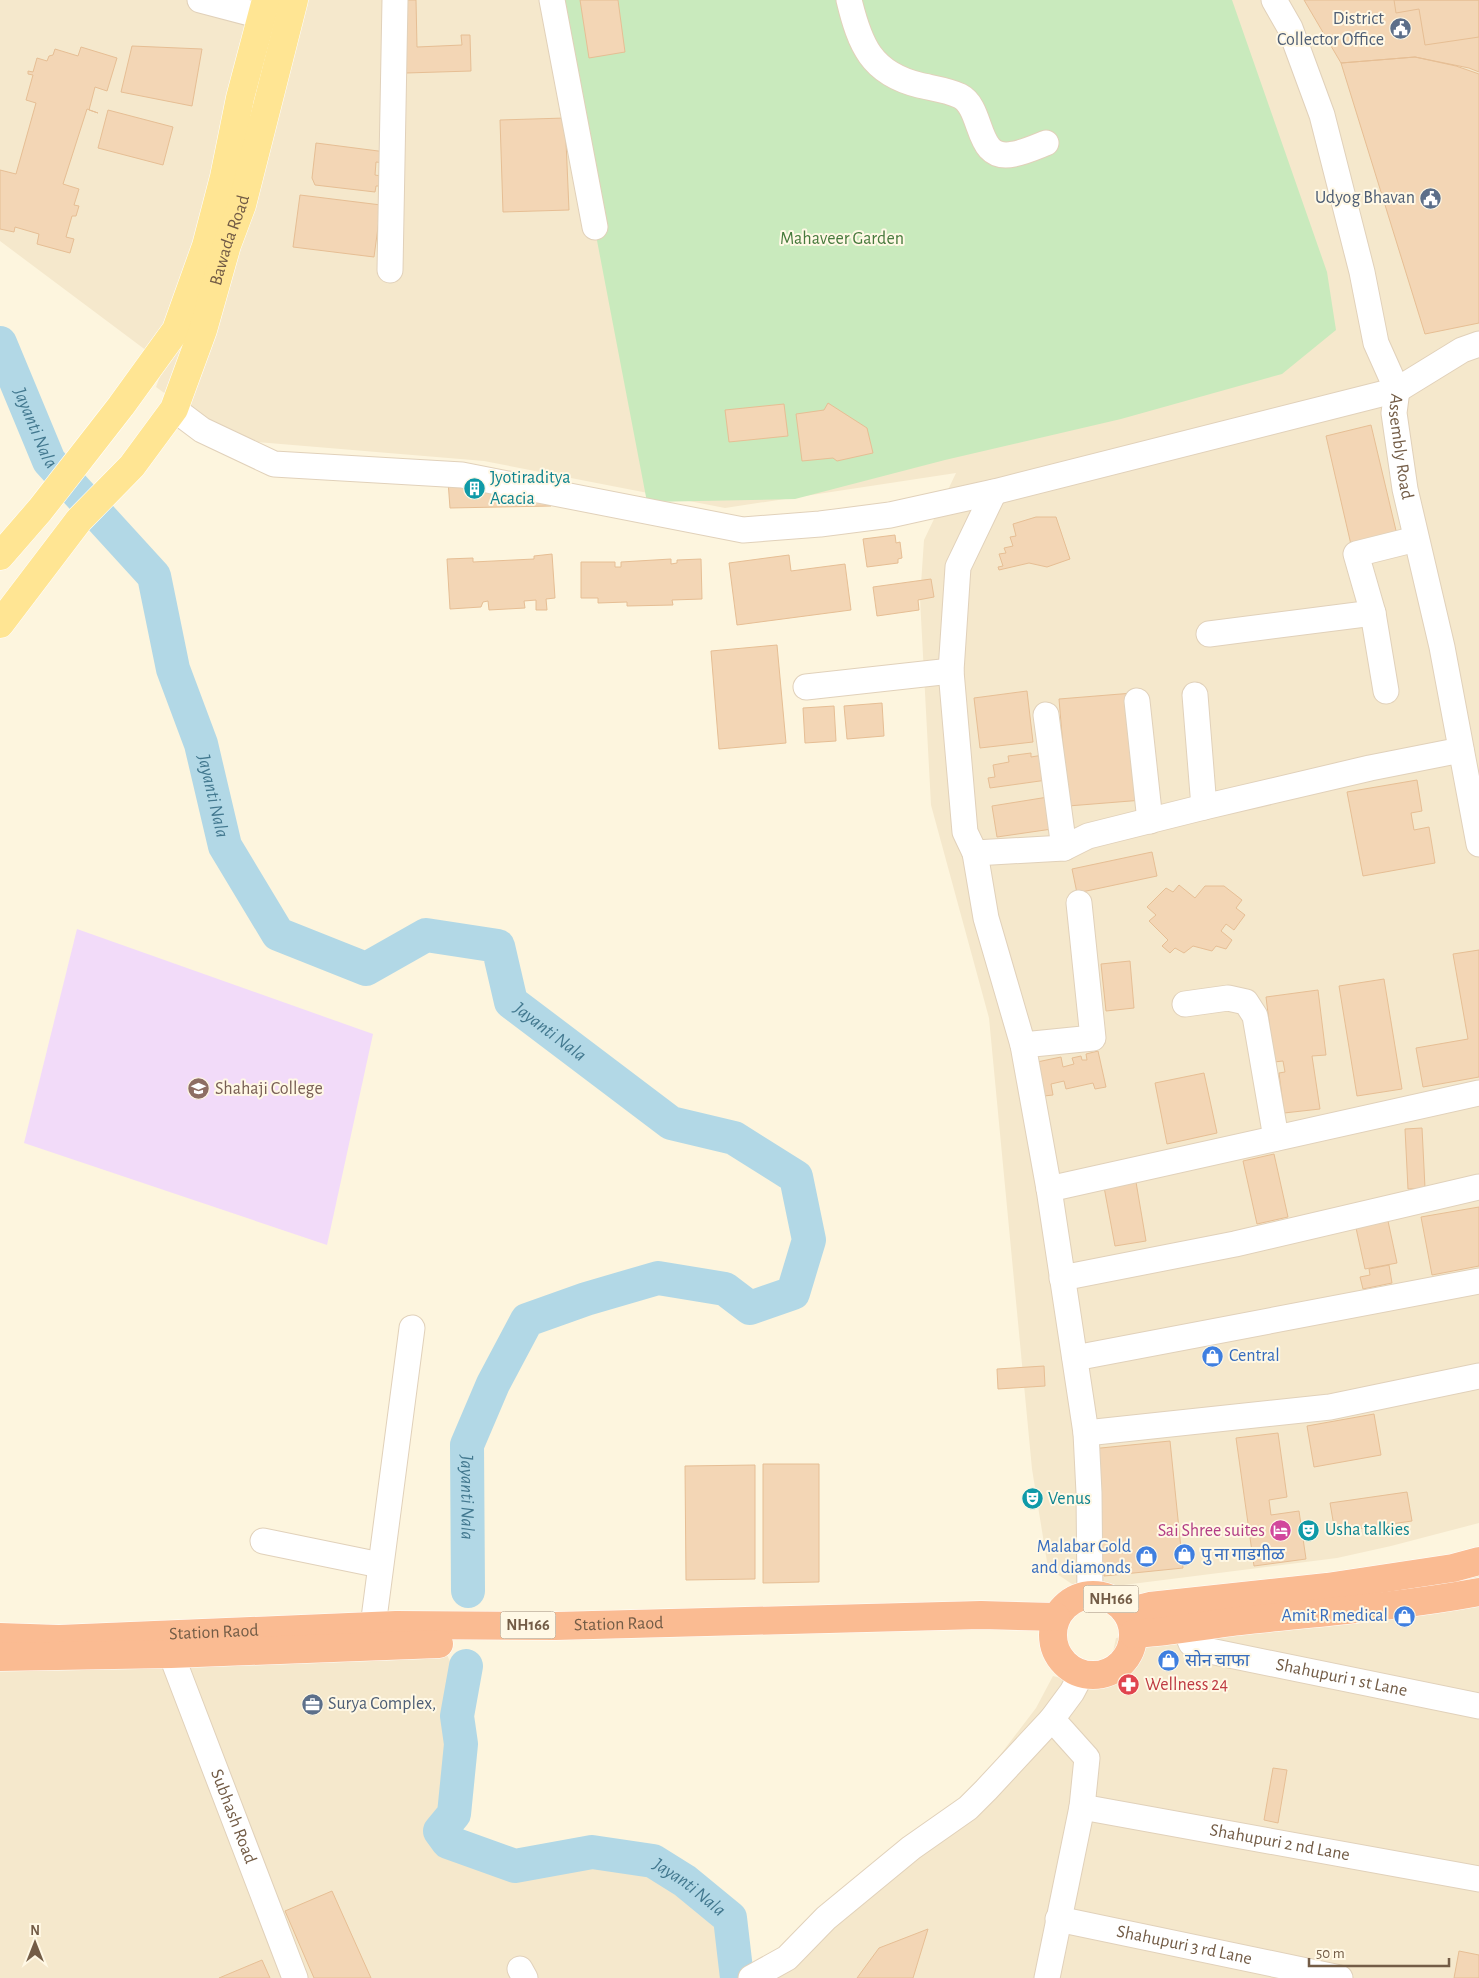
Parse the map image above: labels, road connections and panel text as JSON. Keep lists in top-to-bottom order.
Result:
{
  "streets": {
    "highway": ["NH166", "Station Raod"],
    "main road": ["Bawada Road"],
    "street": [
      "Assembly Road",
      "Shahupuri 1 st Lane",
      "Subhash Road",
      "Shahupuri 2 nd Lane",
      "Shahupuri 3 rd Lane"
    ]
  },
  "crossings": [
    ["NH166", "Station Raod"],
    ["NH166", "Shahupuri 1 st Lane"],
    ["NH166", "Subhash Road"]
  ],
  "water": ["Jayanti Nala"],
  "parks": ["Mahaveer Garden"],
  "places": {
    "public building": ["District Collector Office", "Udyog Bhavan"],
    "building": ["Jyotiraditya Acacia"],
    "school or university": ["Shahaji College"],
    "shop": [
      "Central",
      "पु ना गाडगीळ",
      "Malabar Gold and diamonds",
      "Amit R medical",
      "सोन चाफा"
    ],
    "theatre": ["Venus", "Usha talkies"],
    "hotel": ["Sai Shree suites"],
    "pharmacy": ["Wellness 24"],
    "office": ["Surya Complex,"]
  },
  "scale_bar": "50 m",
  "north": "top"
}
